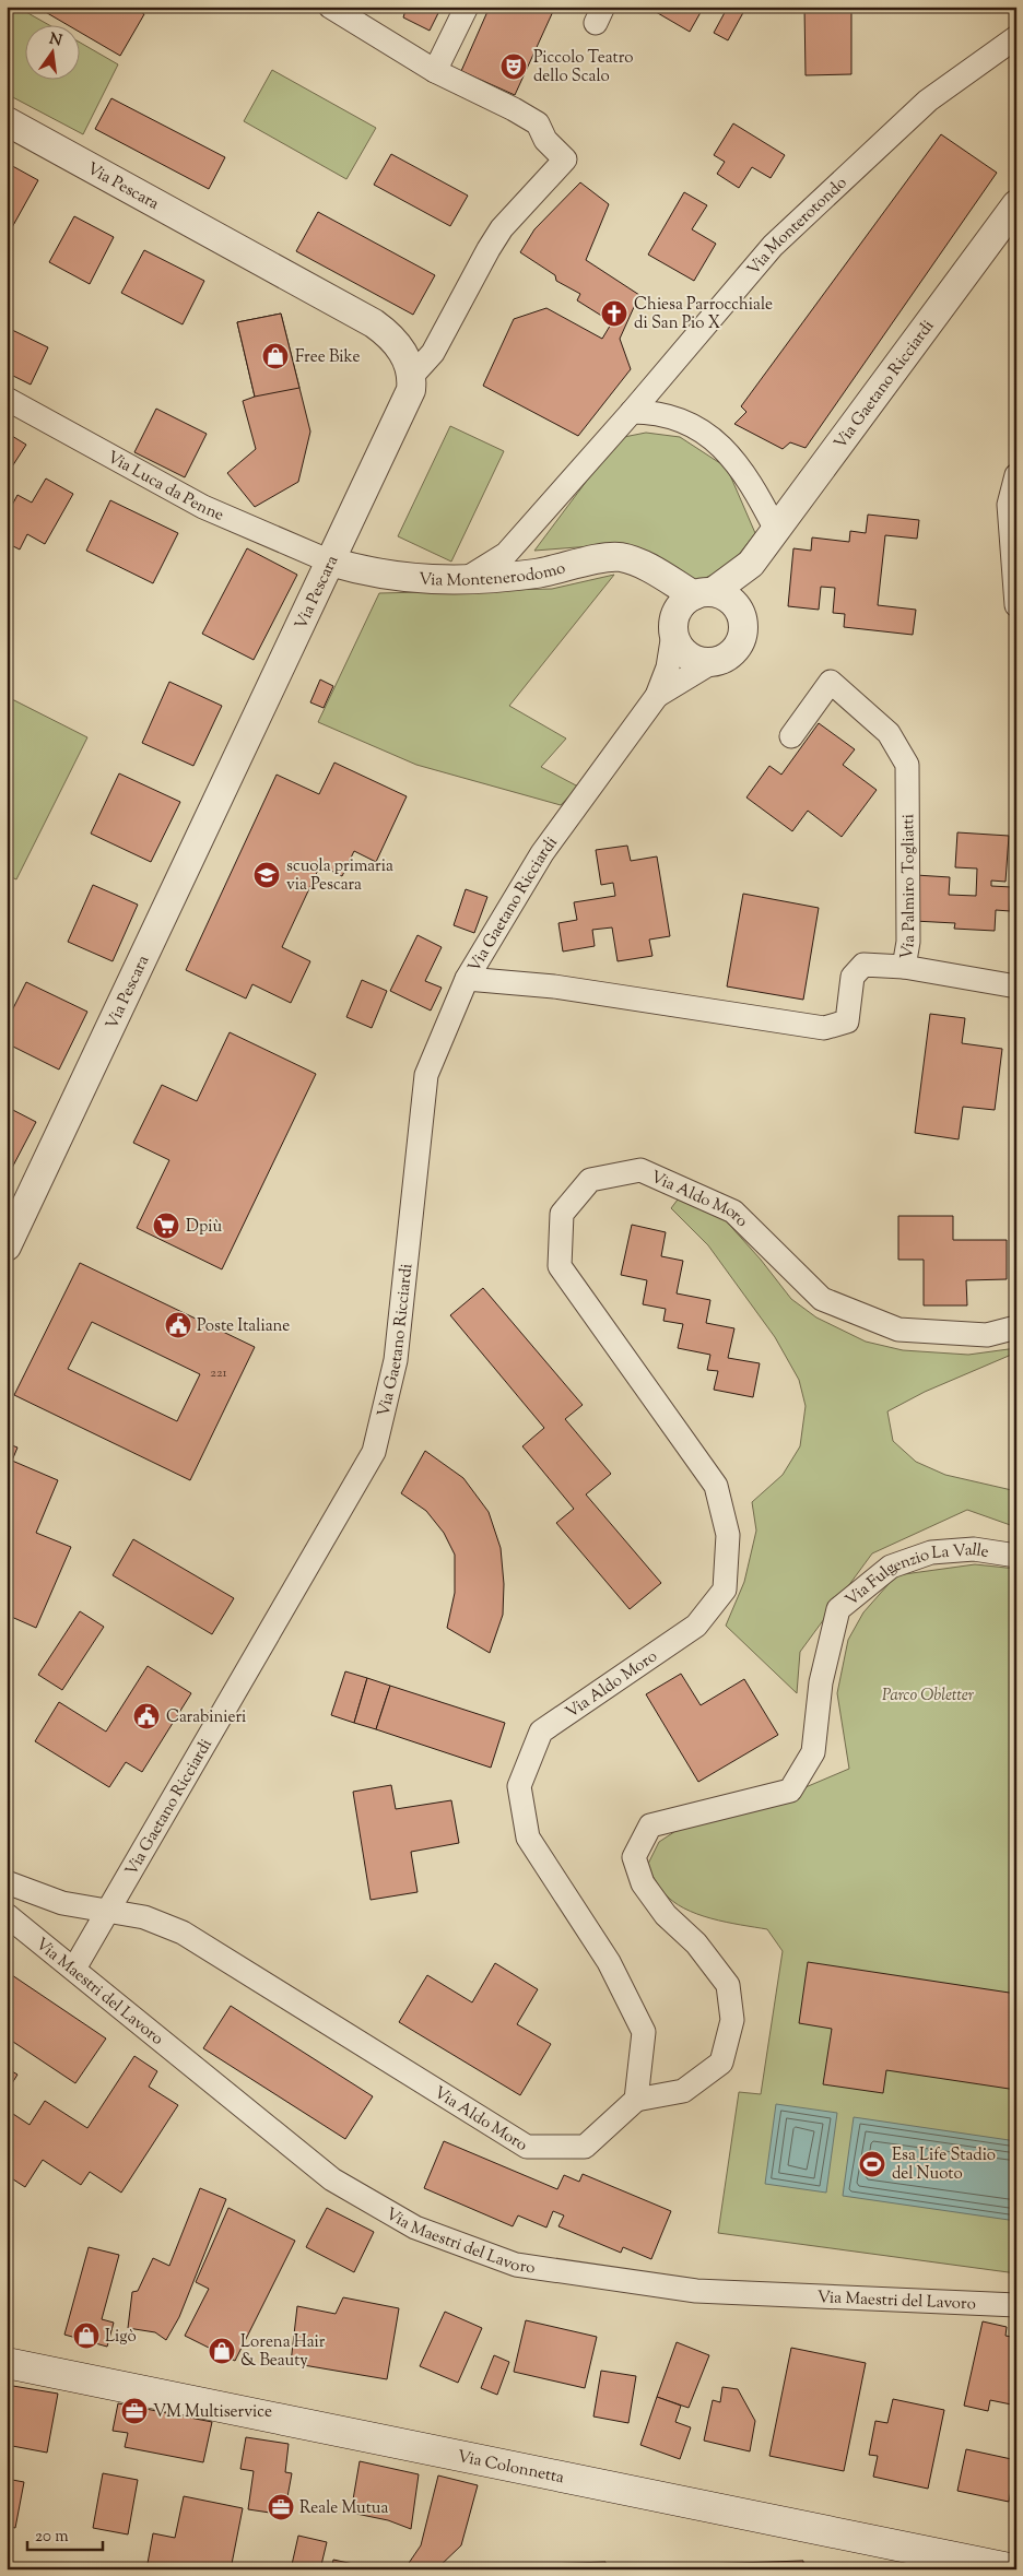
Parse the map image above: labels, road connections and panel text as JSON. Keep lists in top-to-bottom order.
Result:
{
  "streets": {
    "main road": ["Via Colonnetta"],
    "street": [
      "Via Pescara",
      "Via Monterotondo",
      "Via Gaetano Ricciardi",
      "Via Luca da Penne",
      "Via Montenerodomo",
      "Via Palmiro Togliatti",
      "Via Aldo Moro",
      "Via Fulgenzio La Valle",
      "Via Maestri del Lavoro"
    ]
  },
  "crossings": [
    ["Via Pescara", "Via Luca da Penne"],
    ["Via Pescara", "Via Montenerodomo"],
    ["Via Monterotondo", "Via Montenerodomo"],
    ["Via Gaetano Ricciardi", "Via Montenerodomo"],
    ["Via Gaetano Ricciardi", "Via Palmiro Togliatti"],
    ["Via Gaetano Ricciardi", "Via Aldo Moro"],
    ["Via Gaetano Ricciardi", "Via Maestri del Lavoro"],
    ["Via Luca da Penne", "Via Montenerodomo"],
    ["Via Aldo Moro", "Via Fulgenzio La Valle"]
  ],
  "parks": ["Parco Obletter"],
  "places": {
    "theatre": ["Piccolo Teatro dello Scalo"],
    "church": ["Chiesa Parrocchiale di San Pio X"],
    "shop": ["Free Bike", "Ligò", "Lorena Hair & Beauty"],
    "school or university": ["scuola primaria via Pescara"],
    "supermarket": ["Dpiù"],
    "public building": ["Poste Italiane", "Carabinieri"],
    "sports": ["Esa Life Stadio del Nuoto"],
    "office": ["VM Multiservice", "Reale Mutua"]
  },
  "house_numbers": ["221"],
  "scale_bar": "20 m",
  "north": "top"
}
